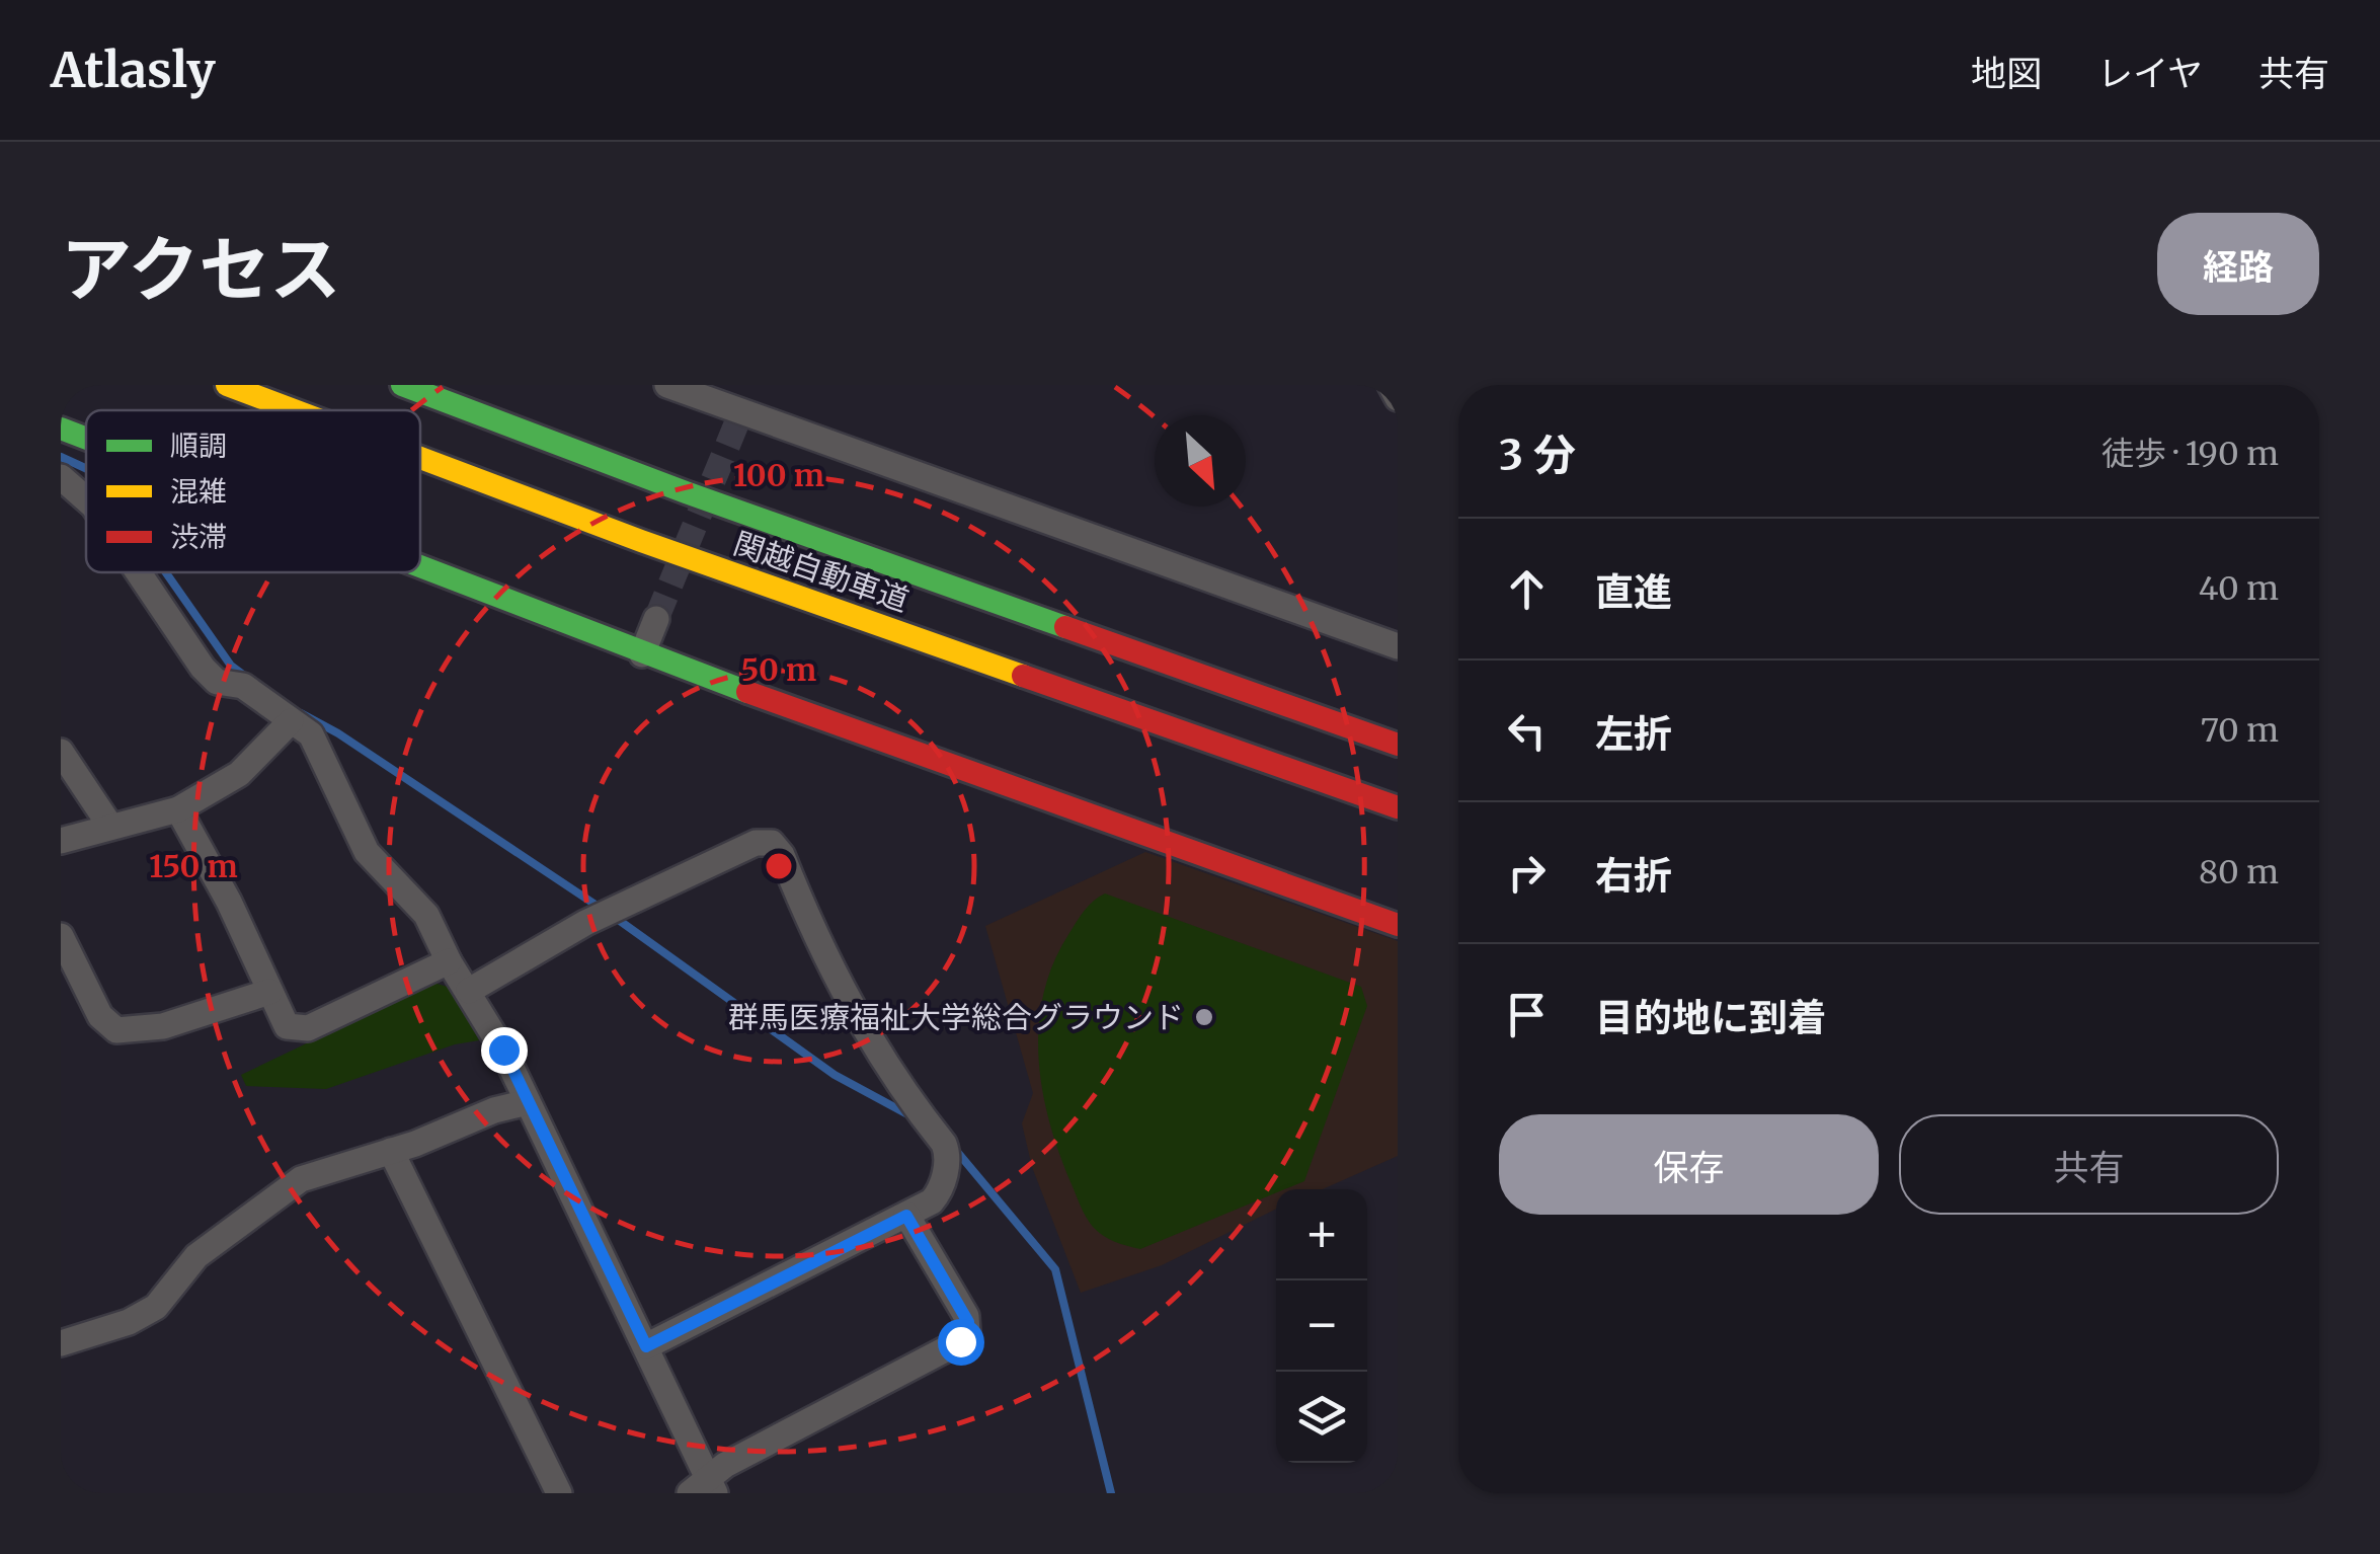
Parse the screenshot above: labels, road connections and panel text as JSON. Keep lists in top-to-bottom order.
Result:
{
  "streets": {
    "main road": ["関越自動車道"]
  },
  "places": ["群馬医療福祉大学総合グラウンド"],
  "legend": ["順調", "混雑", "渋滞"],
  "north": "bottom right",
  "page": {
    "header": "Atlasly",
    "nav": ["地図", "レイヤ", "共有"],
    "title": "アクセス",
    "buttons": [
      "経路",
      ["保存", "共有"]
    ],
    "heading": ["3 分", "徒歩 · 190 m"],
    "list": [
      ["直進", "40 m"],
      ["左折", "70 m"],
      ["右折", "80 m"],
      "目的地に到着"
    ],
    "map_buttons": ["+", "−"]
  },
  "rings": ["100 m", "50 m", "150 m"]
}
